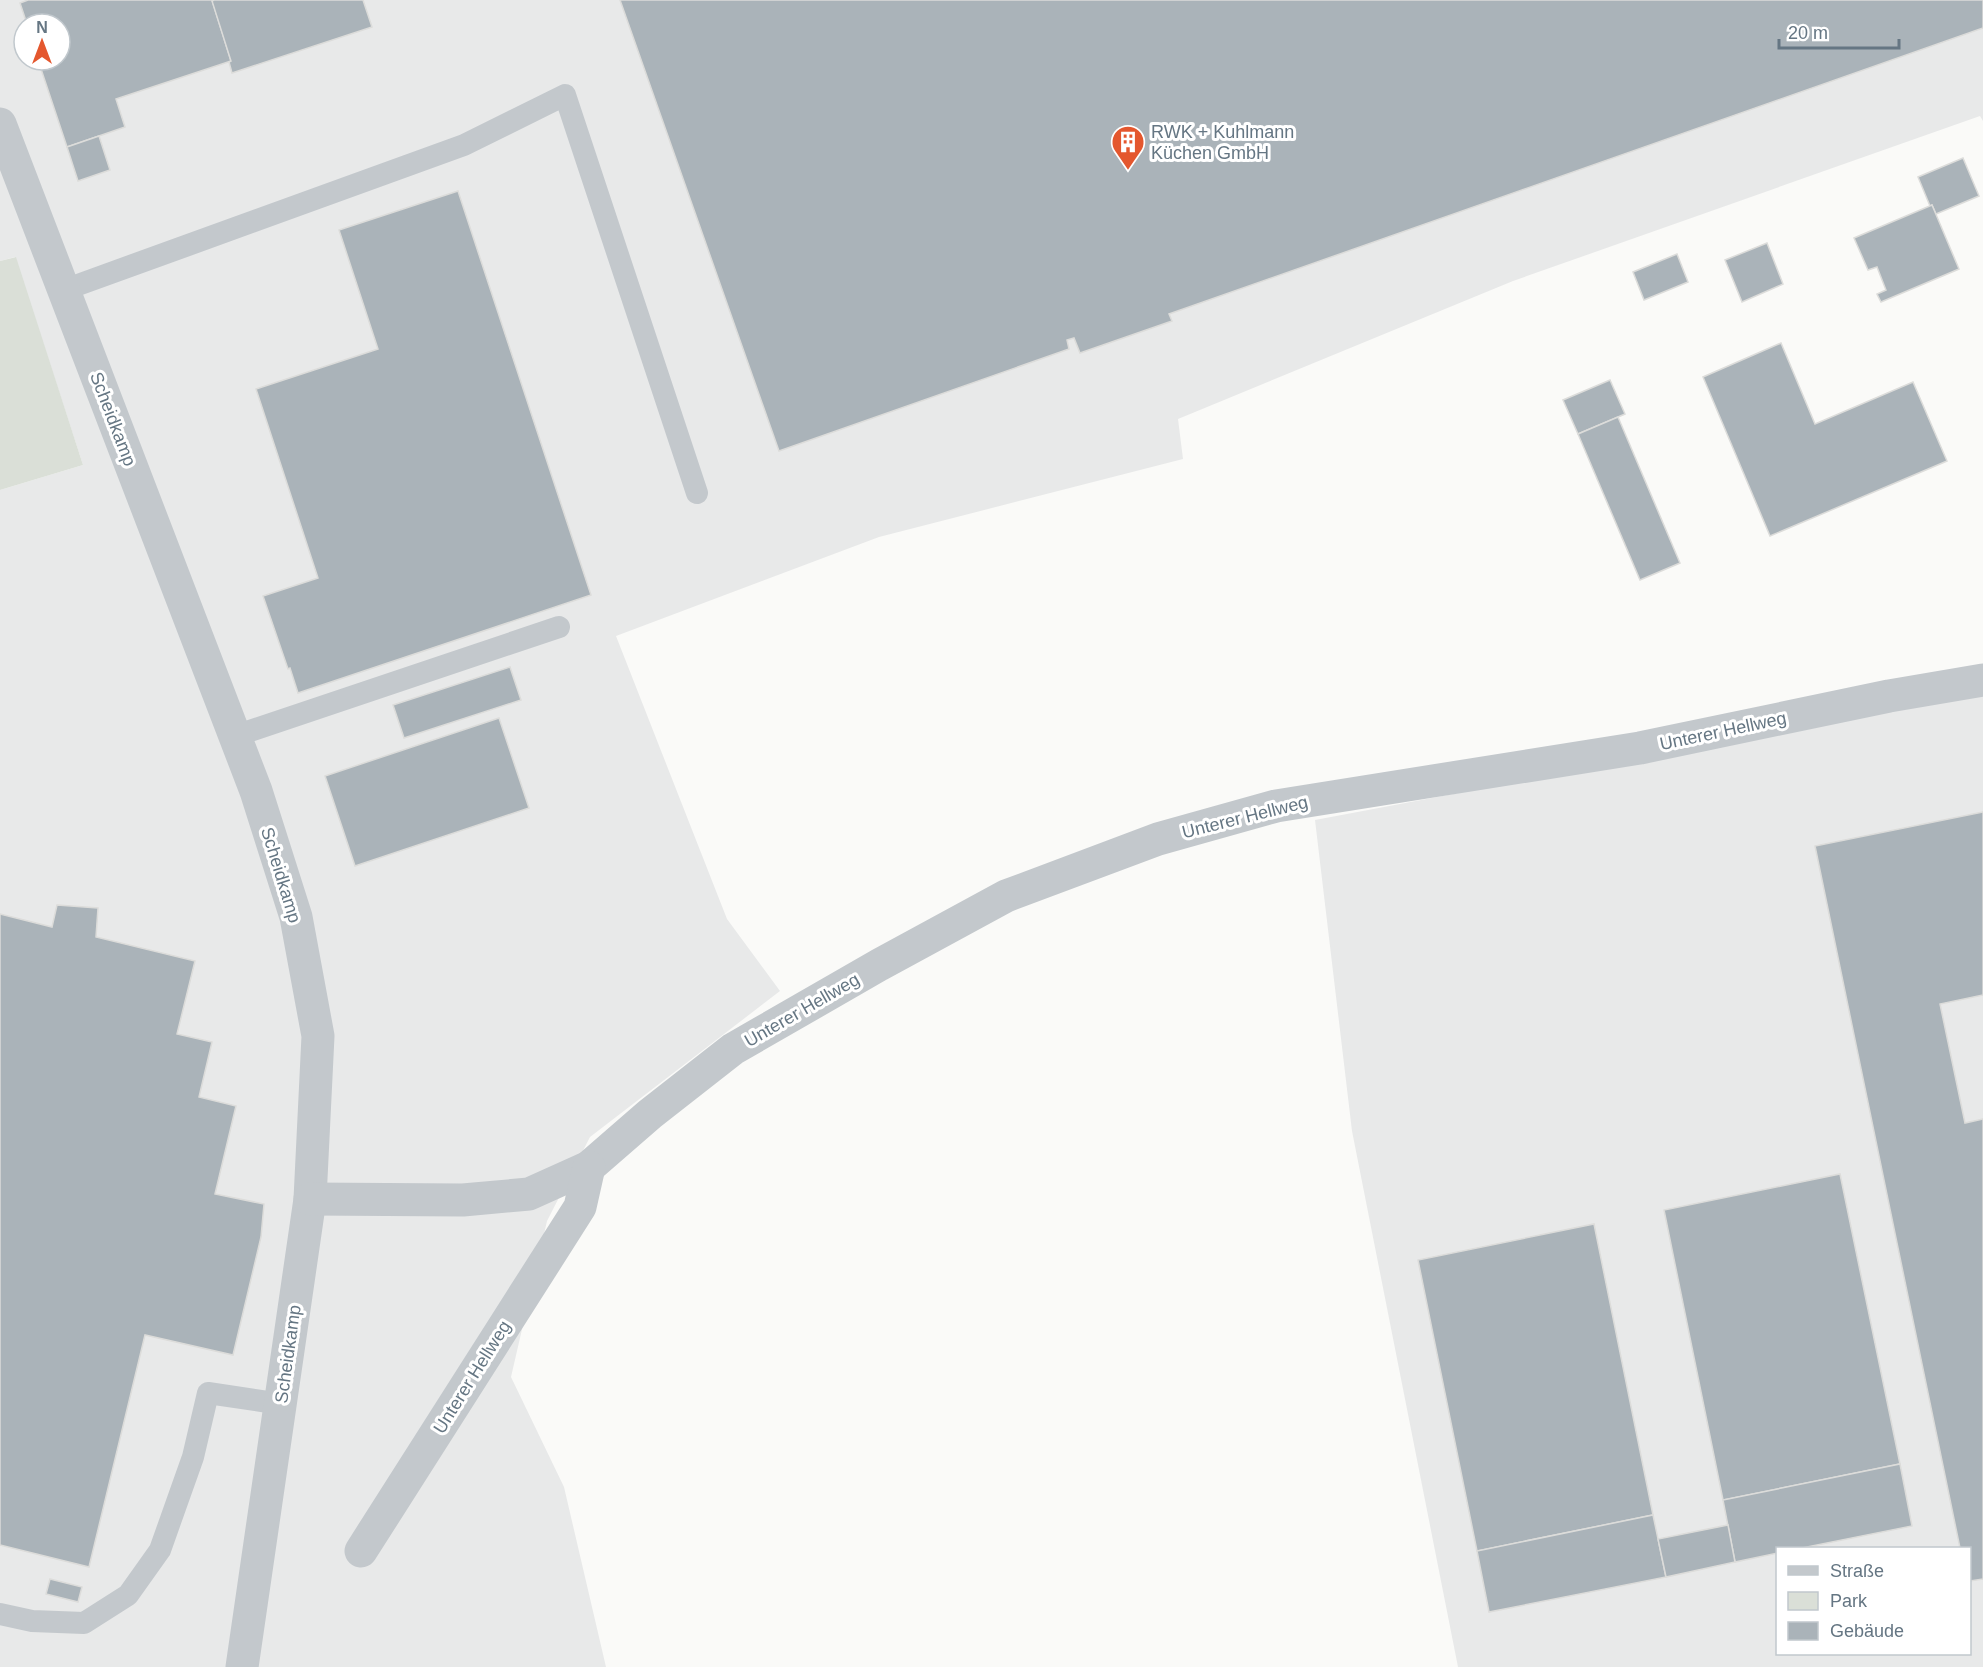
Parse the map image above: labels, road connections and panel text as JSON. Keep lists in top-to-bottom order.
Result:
{
  "streets": {
    "street": ["Scheidkamp", "Unterer Hellweg"]
  },
  "crossings": [
    ["Scheidkamp", "Unterer Hellweg"]
  ],
  "places": {
    "building": ["RWK + Kuhlmann Küchen GmbH"]
  },
  "legend": ["Straße", "Park", "Gebäude"],
  "scale_bar": "20 m",
  "north": "top"
}
